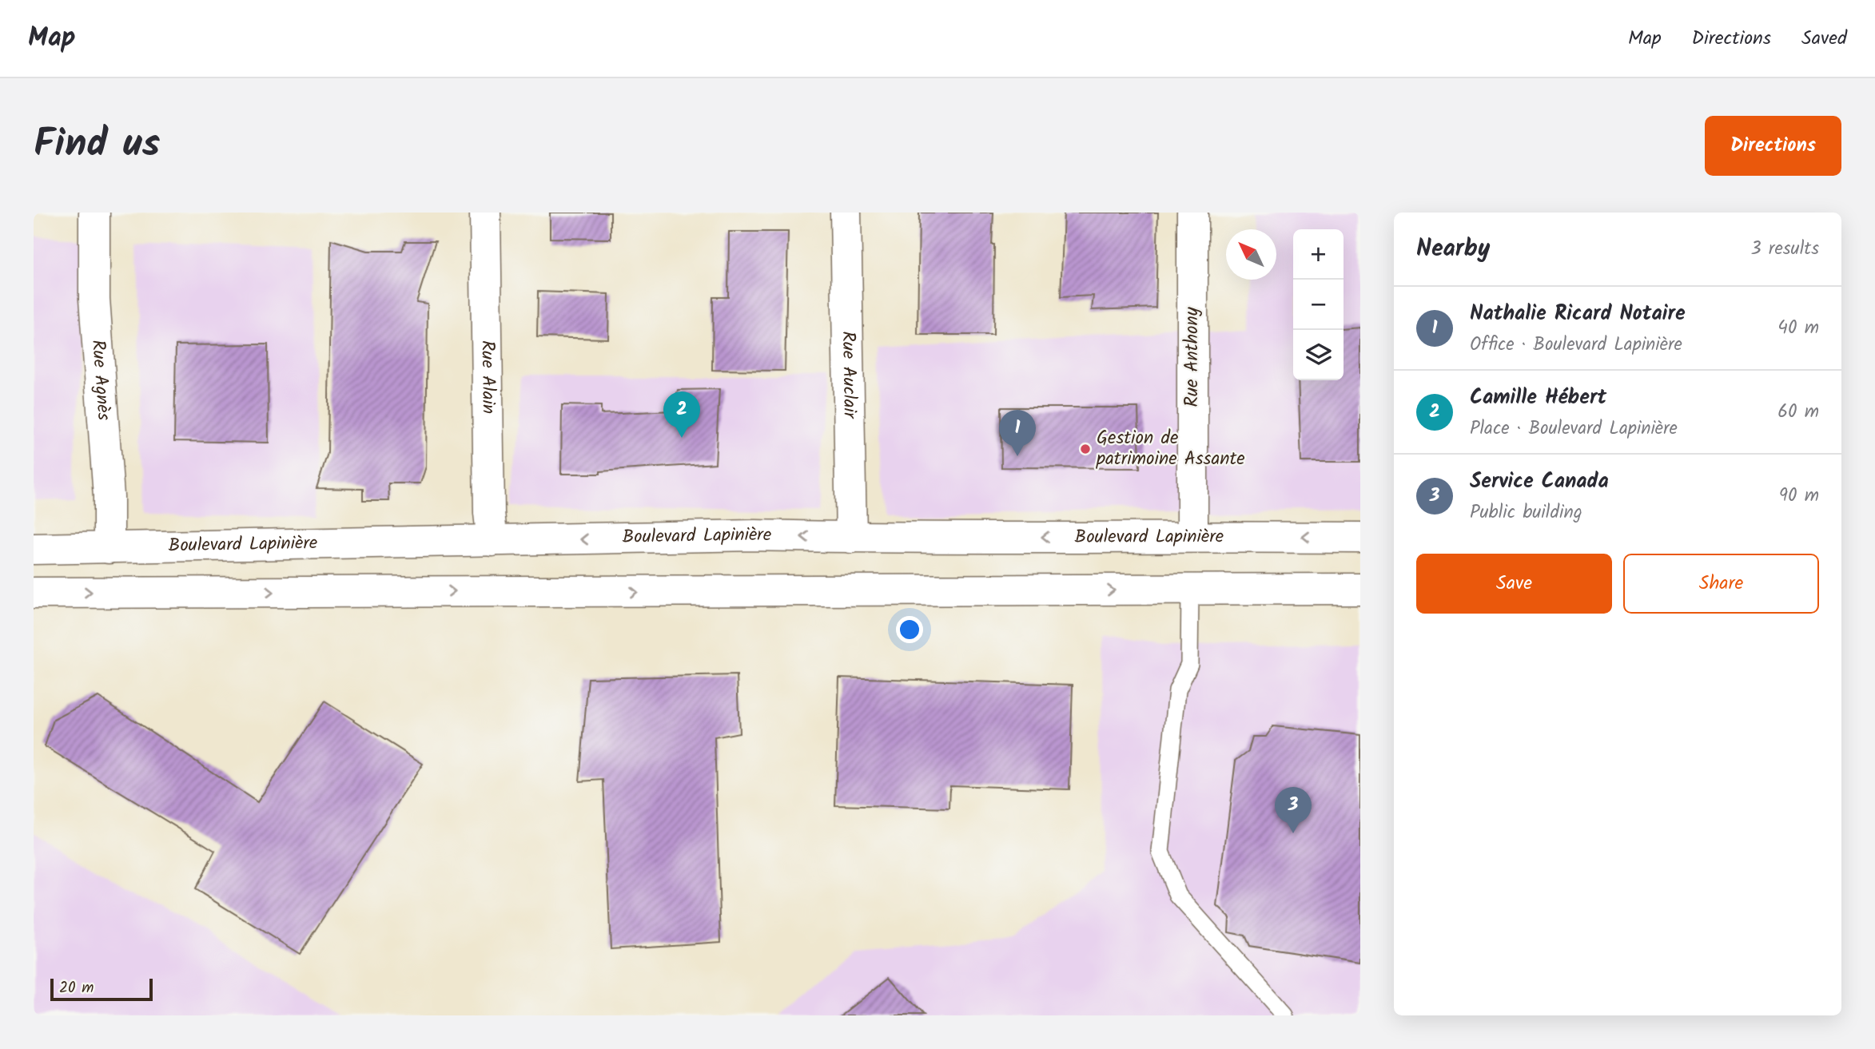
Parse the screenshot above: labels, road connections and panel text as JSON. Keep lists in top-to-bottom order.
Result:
{
  "streets": {
    "main road": [
      "Rue Anthony",
      "Rue Auclair",
      "Rue Alain",
      "Rue Agnès",
      "Boulevard Lapinière"
    ]
  },
  "crossings": [
    ["Rue Anthony", "Boulevard Lapinière"],
    ["Rue Auclair", "Boulevard Lapinière"],
    ["Rue Alain", "Boulevard Lapinière"],
    ["Rue Agnès", "Boulevard Lapinière"]
  ],
  "places": ["Gestion de patrimoine Assante"],
  "scale_bar": "20 m",
  "north": "top left",
  "page": {
    "header": "Map",
    "nav": ["Map", "Directions", "Saved"],
    "title": "Find us",
    "buttons": [
      "Directions",
      ["Save", "Share"]
    ],
    "heading": ["Nearby", "3 results"],
    "map_buttons": ["+", "−"],
    "list": [
      {
        "mark": "1",
        "name": "Nathalie Ricard Notaire",
        "note": "Office · Boulevard Lapinière",
        "value": "40 m"
      },
      {
        "mark": "2",
        "name": "Camille Hébert",
        "note": "Place · Boulevard Lapinière",
        "value": "60 m"
      },
      {
        "mark": "3",
        "name": "Service Canada",
        "note": "Public building",
        "value": "90 m"
      }
    ],
    "pins": ["2", "1", "3"],
    "scale": "20 m"
  }
}
